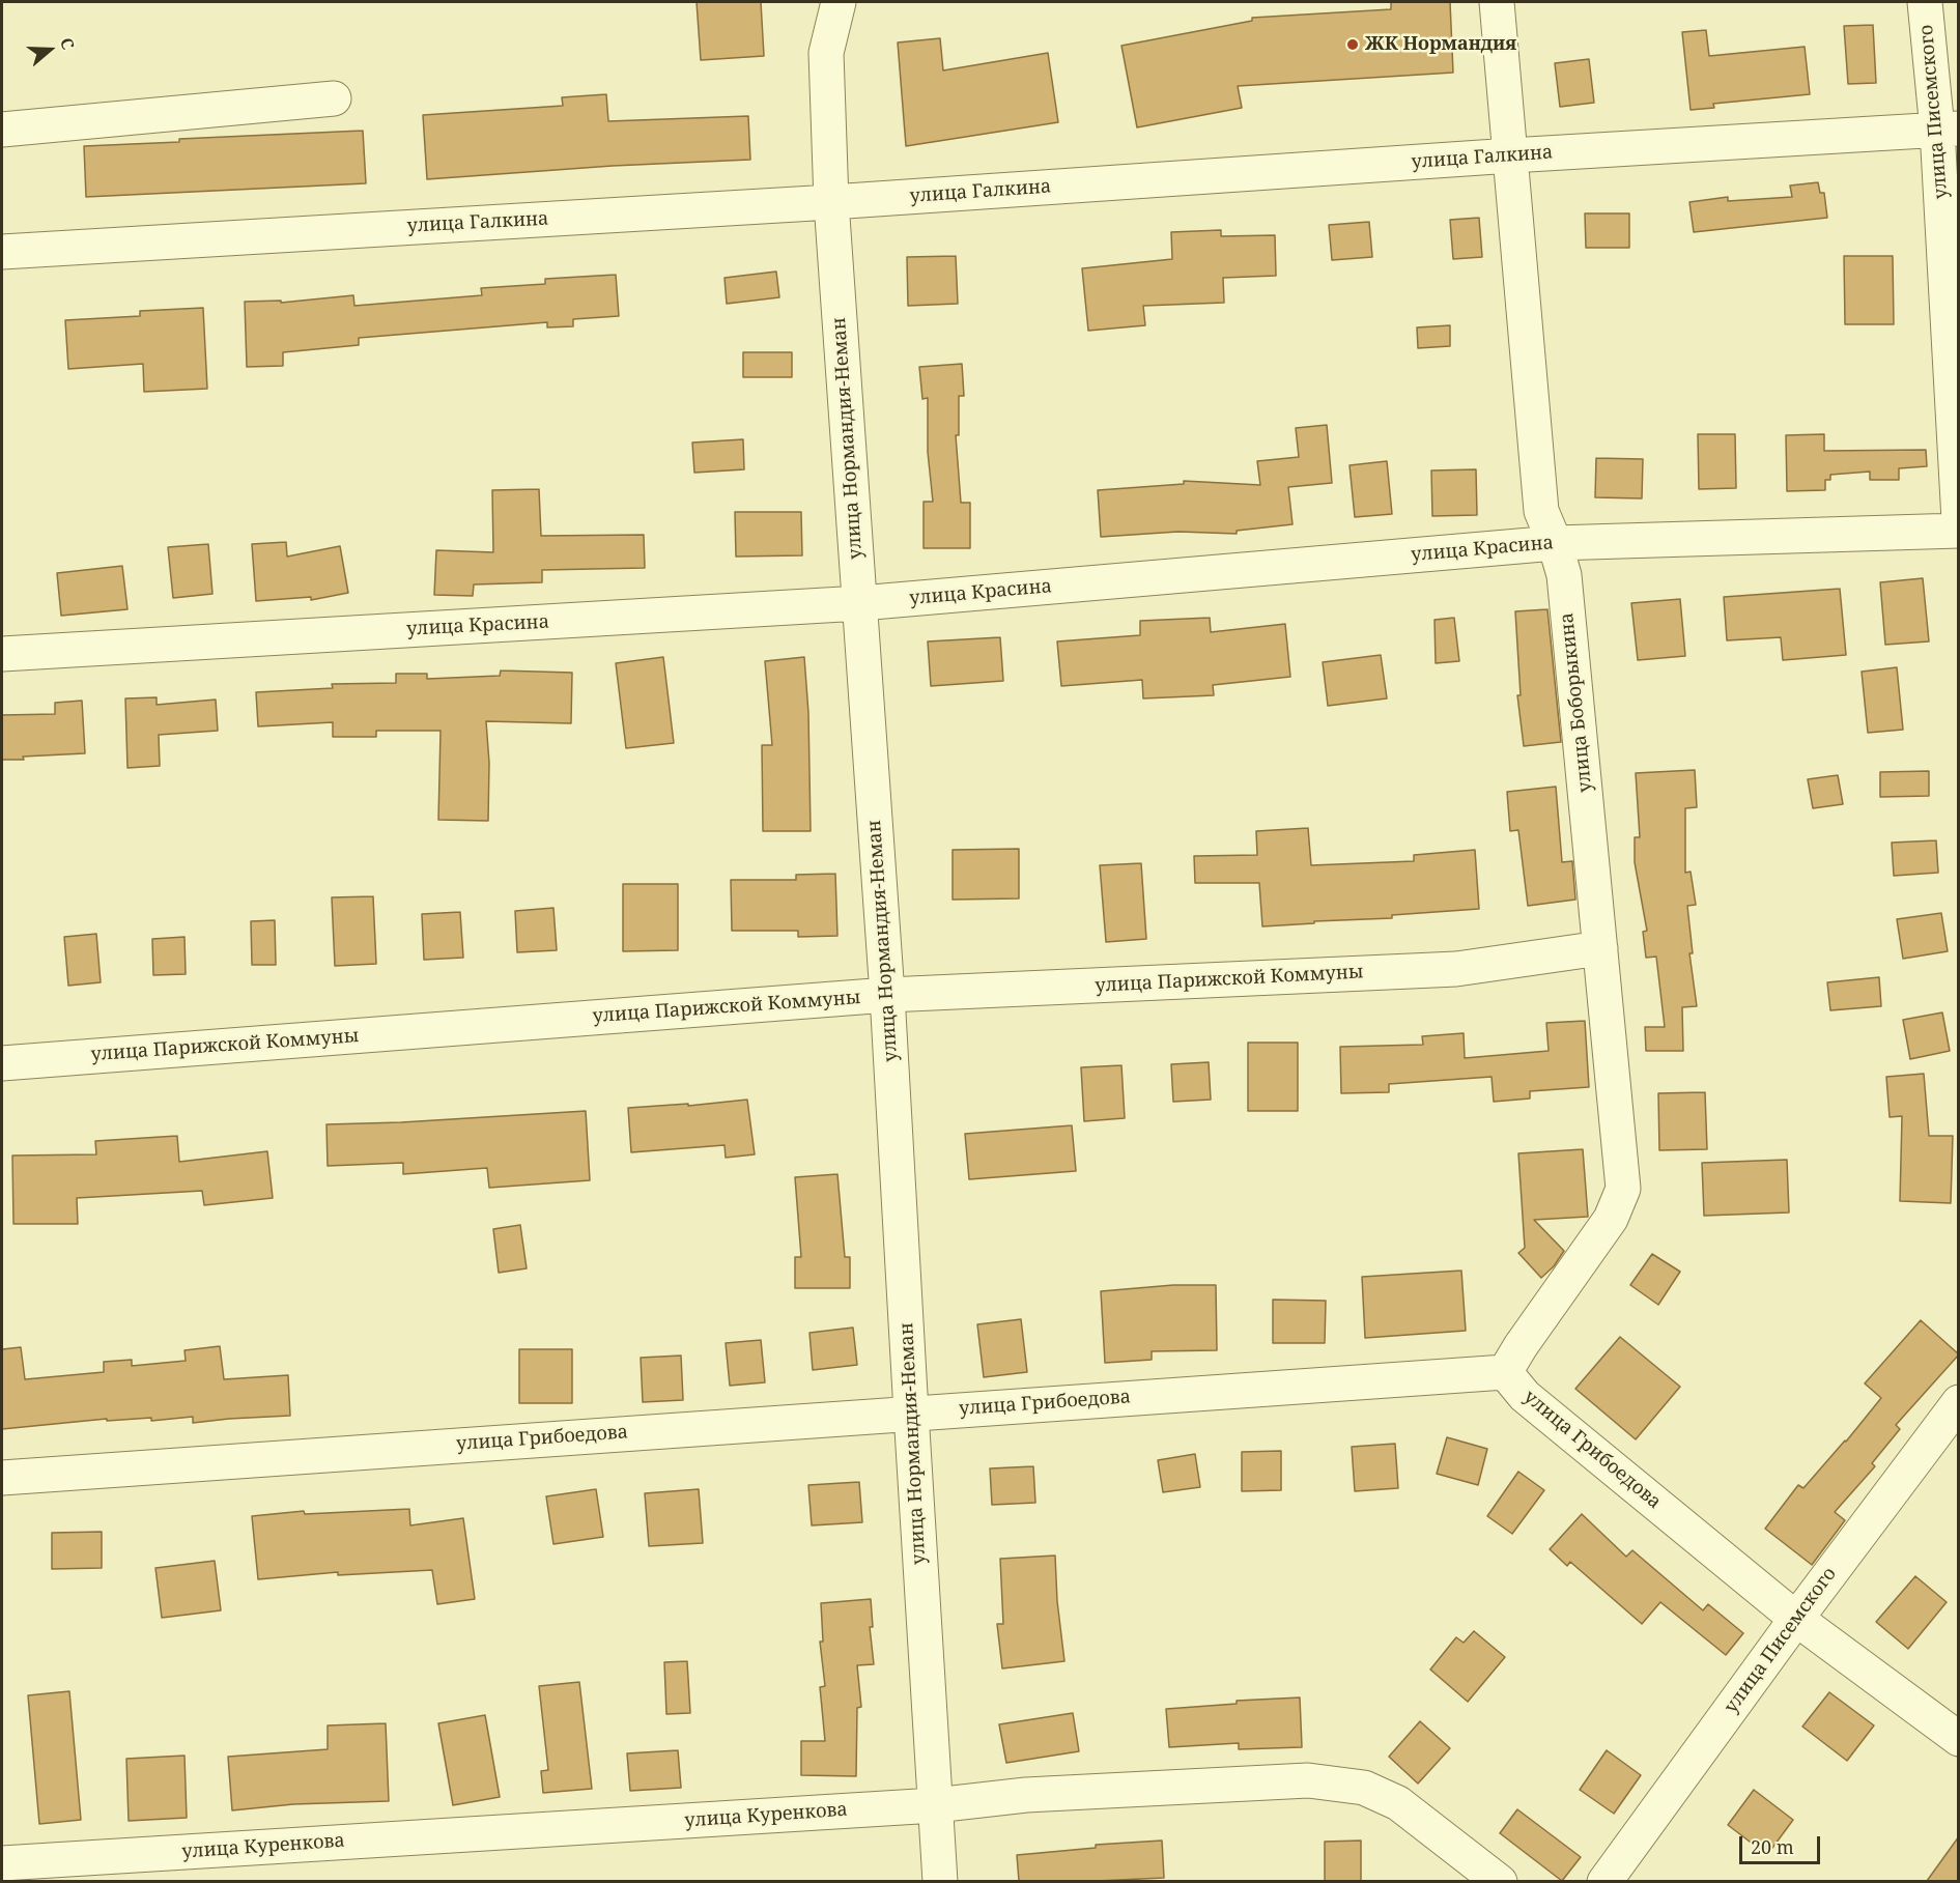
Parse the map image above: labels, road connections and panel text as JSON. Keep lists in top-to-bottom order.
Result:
{
  "streets": {
    "street": [
      "улица Писемского",
      "улица Галкина",
      "улица Нормандия-Неман",
      "улица Красина",
      "улица Боборыкина",
      "улица Парижской Коммуны",
      "улица Грибоедова",
      "улица Куренкова"
    ]
  },
  "crossings": [
    ["улица Писемского", "улица Галкина"],
    ["улица Писемского", "улица Грибоедова"],
    ["улица Галкина", "улица Нормандия-Неман"],
    ["улица Галкина", "улица Боборыкина"],
    ["улица Нормандия-Неман", "улица Красина"],
    ["улица Нормандия-Неман", "улица Парижской Коммуны"],
    ["улица Нормандия-Неман", "улица Грибоедова"],
    ["улица Нормандия-Неман", "улица Куренкова"],
    ["улица Красина", "улица Боборыкина"],
    ["улица Боборыкина", "улица Парижской Коммуны"],
    ["улица Боборыкина", "улица Грибоедова"]
  ],
  "places": ["ЖК Нормандия"],
  "scale_bar": "20 m",
  "north": "right"
}
